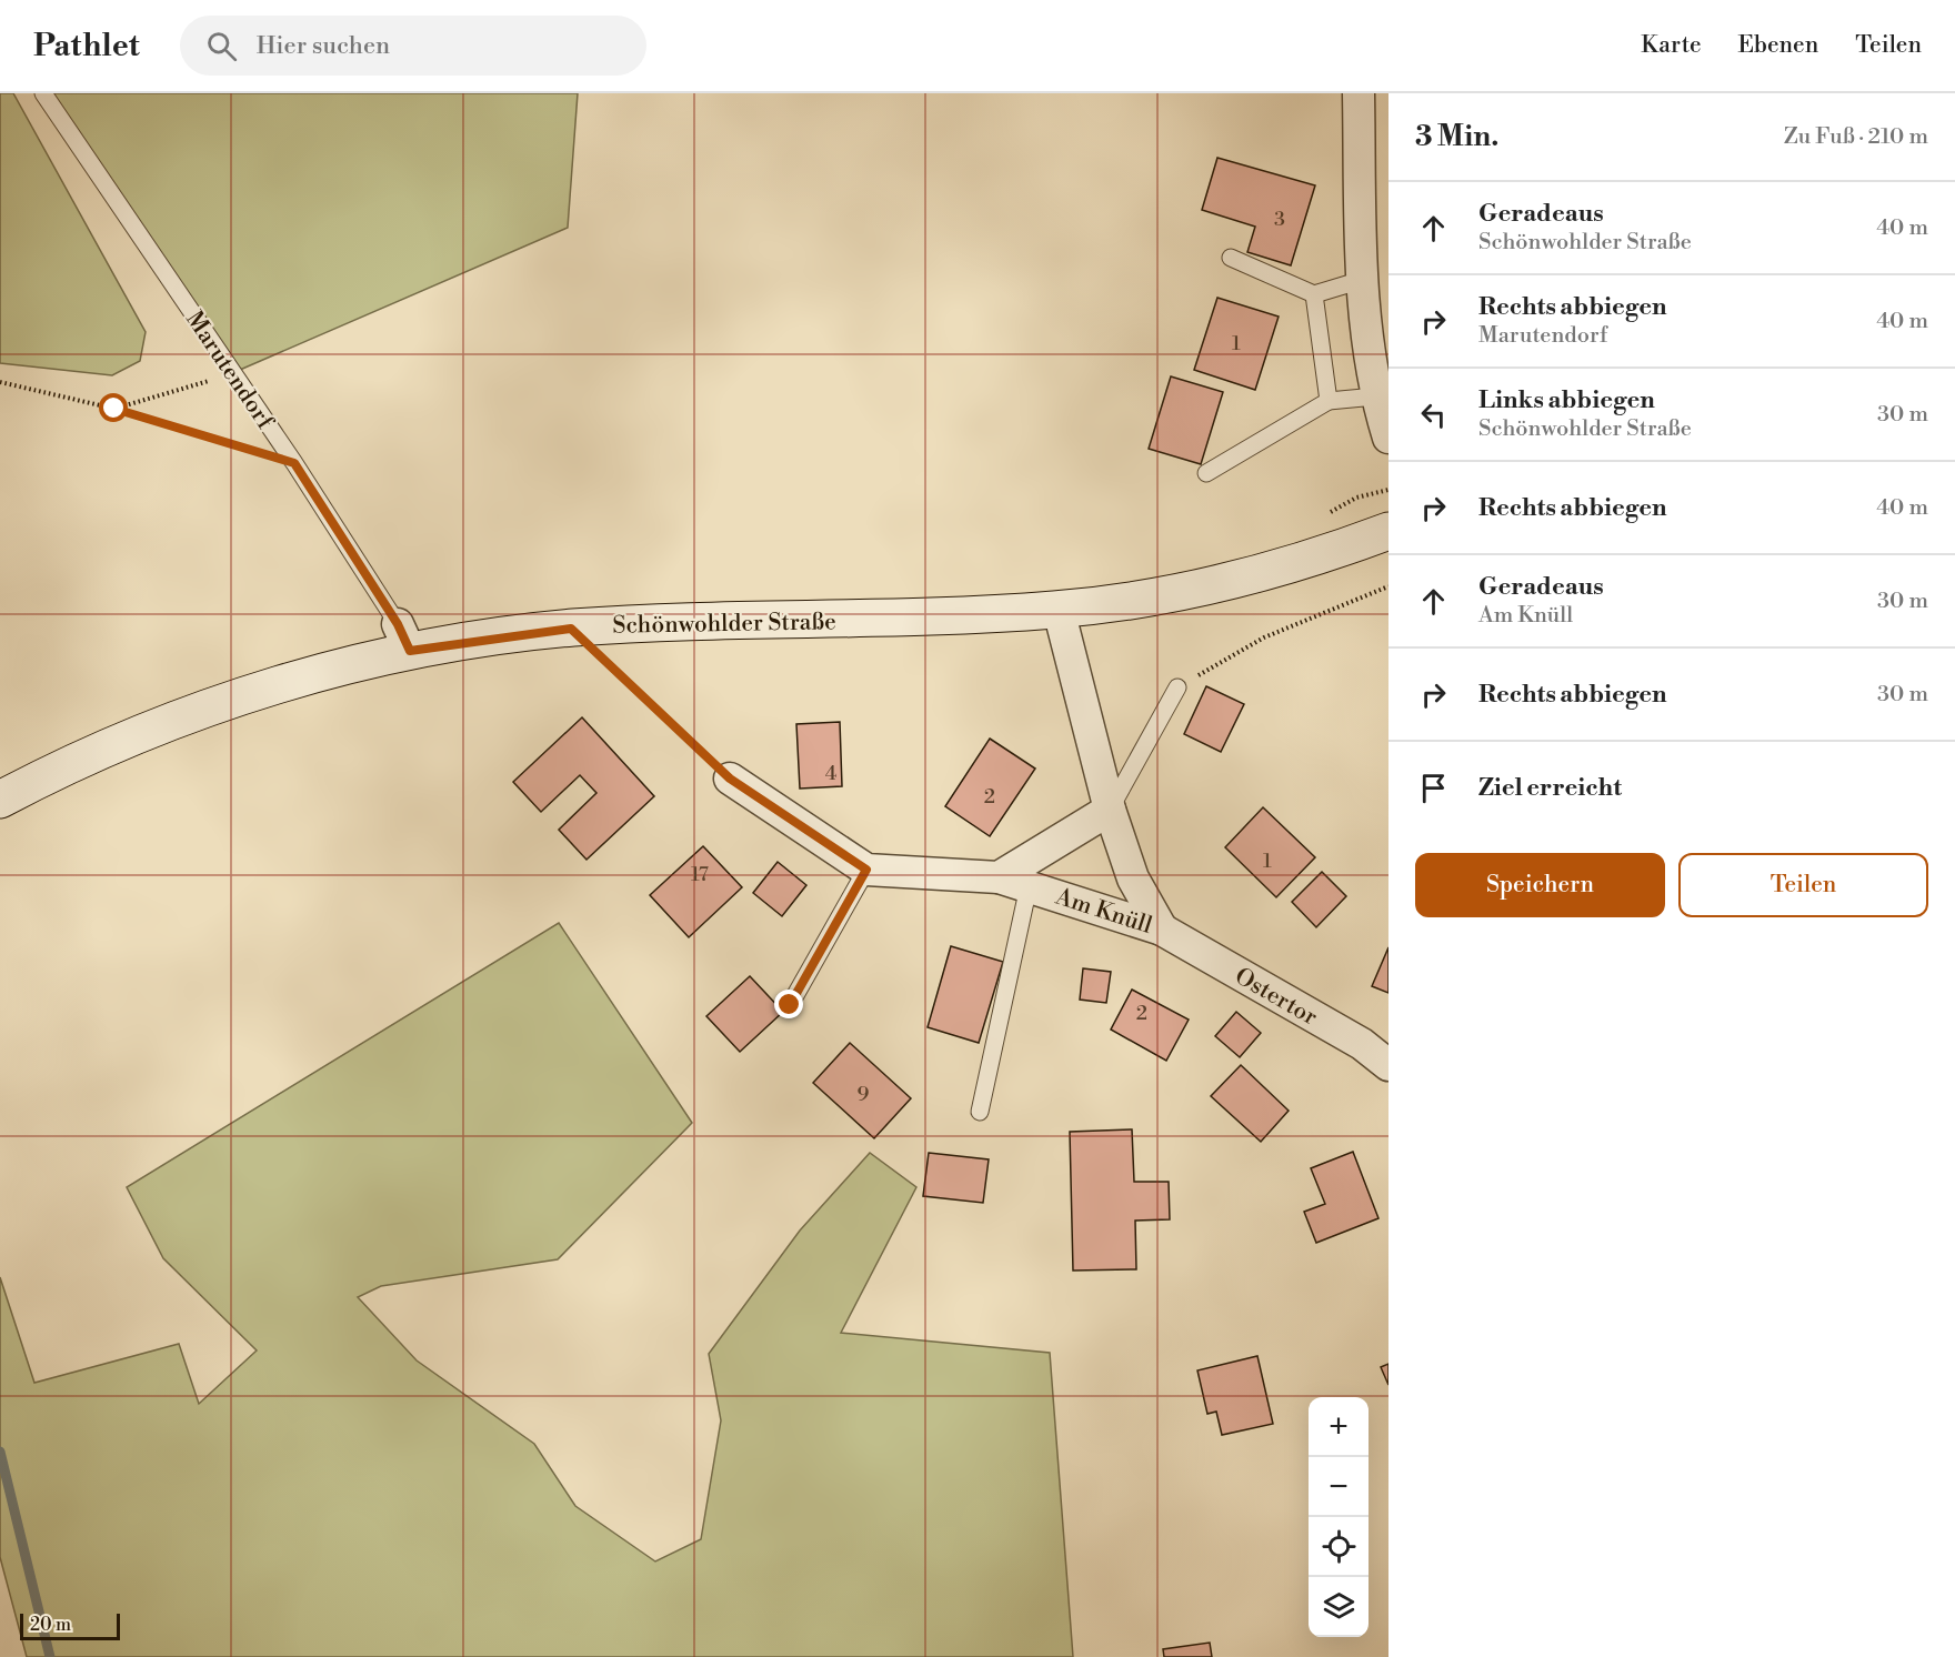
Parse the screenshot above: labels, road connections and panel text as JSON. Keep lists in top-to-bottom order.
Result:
{
  "streets": {
    "street": ["Schönwohlder Straße", "Am Knüll", "Ostertor"],
    "lane": ["Marutendorf"]
  },
  "crossings": [
    ["Marutendorf", "Schönwohlder Straße"],
    ["Schönwohlder Straße", "Am Knüll"],
    ["Am Knüll", "Ostertor"]
  ],
  "house_numbers": [
    "3",
    "1",
    "4",
    "2",
    "1",
    "17",
    "2",
    "9"
  ],
  "scale_bar": "20 m",
  "page": {
    "header": "Pathlet",
    "search": "Hier suchen",
    "nav": ["Karte", "Ebenen", "Teilen"],
    "heading": ["3 Min.", "Zu Fuß · 210 m"],
    "list": [
      ["Geradeaus", "Schönwohlder Straße", "40 m"],
      ["Rechts abbiegen", "Marutendorf", "40 m"],
      ["Links abbiegen", "Schönwohlder Straße", "30 m"],
      ["Rechts abbiegen", "40 m"],
      ["Geradeaus", "Am Knüll", "30 m"],
      ["Rechts abbiegen", "30 m"],
      "Ziel erreicht"
    ],
    "buttons": ["Speichern", "Teilen"],
    "map_buttons": ["+", "−"],
    "scale": "20 m"
  }
}
